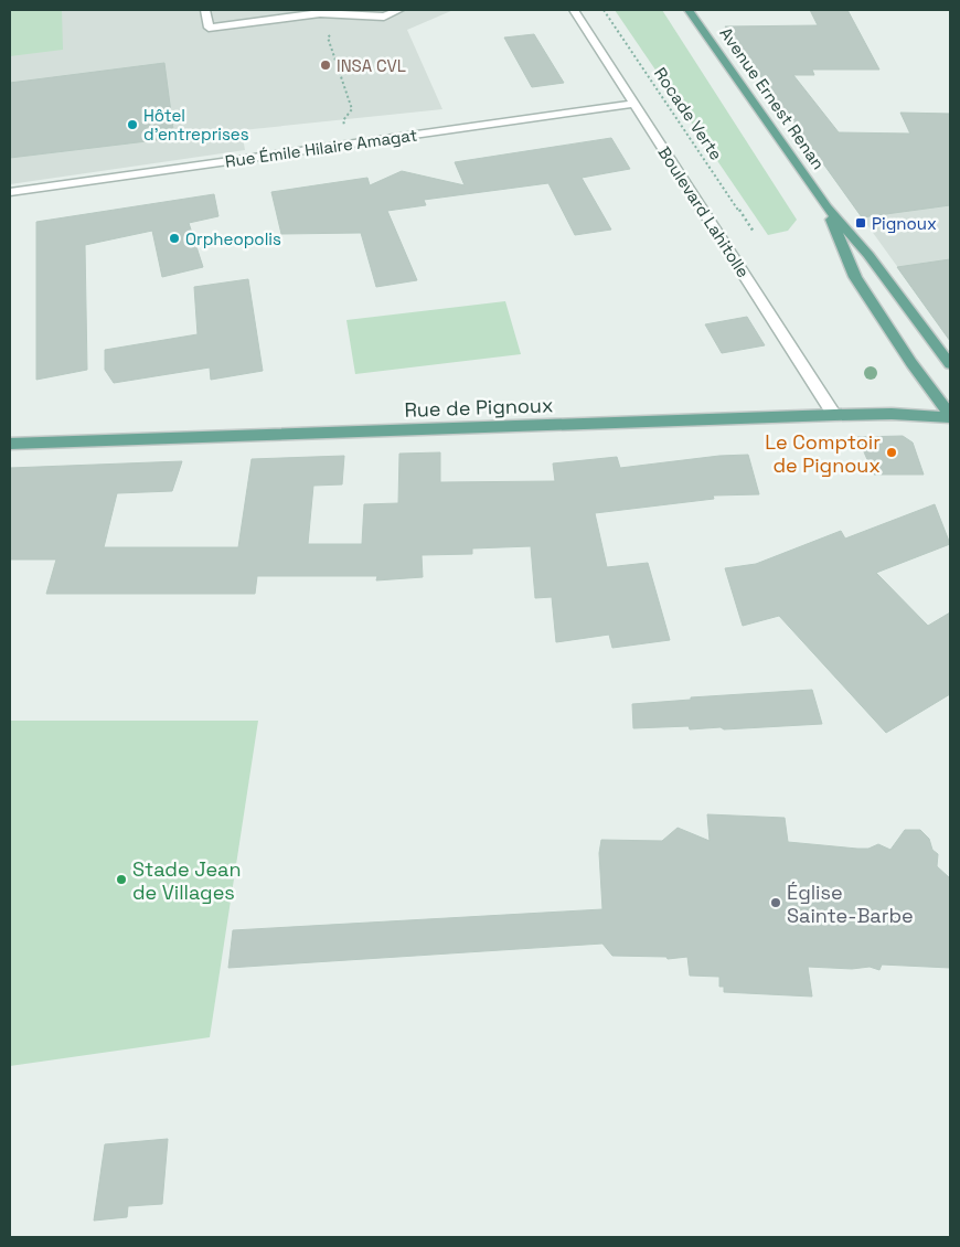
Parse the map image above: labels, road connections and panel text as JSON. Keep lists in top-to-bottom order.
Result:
{
  "streets": {
    "main road": ["Avenue Ernest Renan", "Rue de Pignoux"],
    "street": ["Rue Émile Hilaire Amagat", "Boulevard Lahitolle"],
    "path": ["Rocade Verte"]
  },
  "crossings": [
    ["Avenue Ernest Renan", "Rue de Pignoux"],
    ["Rue Émile Hilaire Amagat", "Boulevard Lahitolle"],
    ["Boulevard Lahitolle", "Rue de Pignoux"]
  ],
  "places": {
    "other": [
      "INSA CVL",
      "Hôtel d'entreprises",
      "Orpheopolis",
      "Le Comptoir de Pignoux",
      "Stade Jean de Villages",
      "Église Sainte-Barbe"
    ],
    "transit": ["Pignoux"]
  }
}
